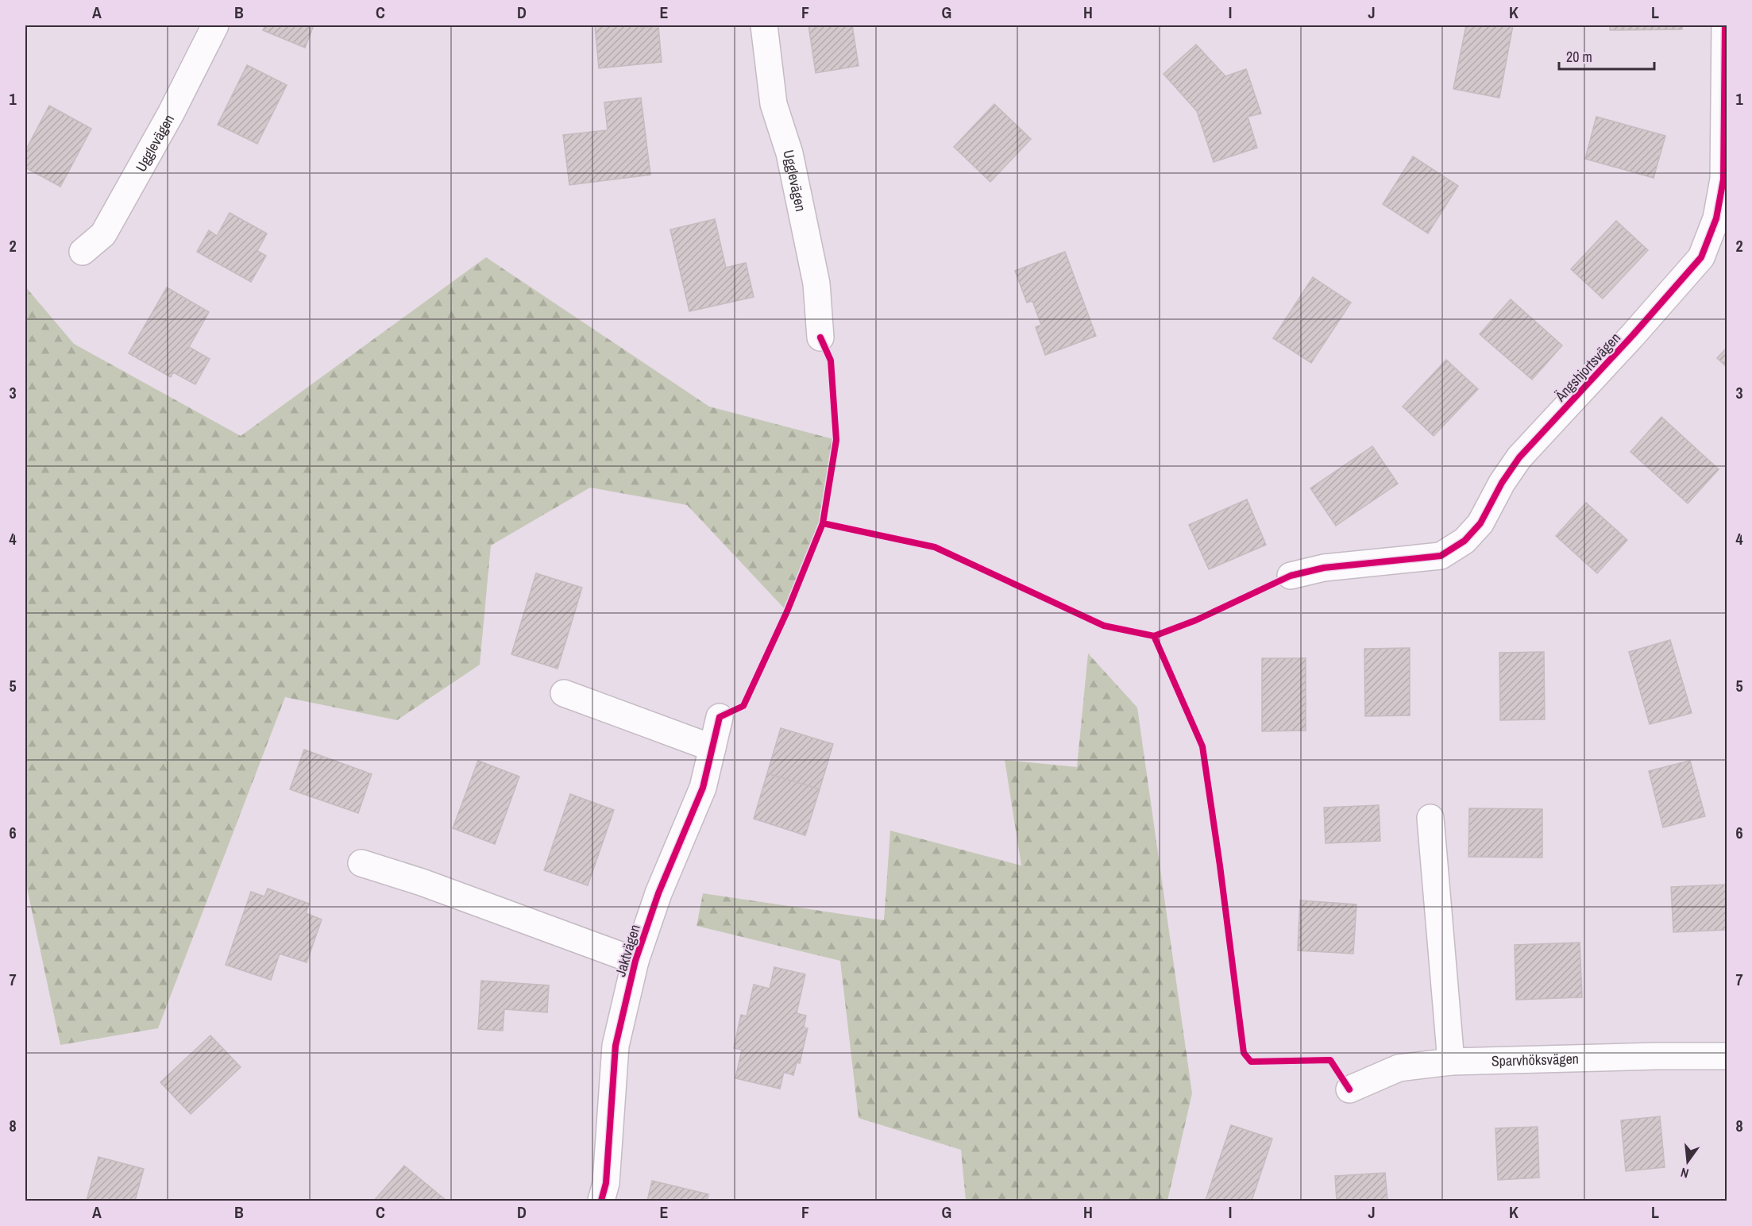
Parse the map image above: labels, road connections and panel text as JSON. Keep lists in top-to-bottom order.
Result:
{
  "streets": {
    "street": [
      "Ugglevägen",
      "Ängshjortsvägen",
      "Jaktvägen",
      "Sparvhöksvägen"
    ]
  },
  "scale_bar": "20 m",
  "north": "bottom",
  "grid": {
    "columns": [
      "A",
      "B",
      "C",
      "D",
      "E",
      "F",
      "G",
      "H",
      "I",
      "J",
      "K",
      "L"
    ],
    "rows": [
      "1",
      "2",
      "3",
      "4",
      "5",
      "6",
      "7",
      "8"
    ]
  }
}
